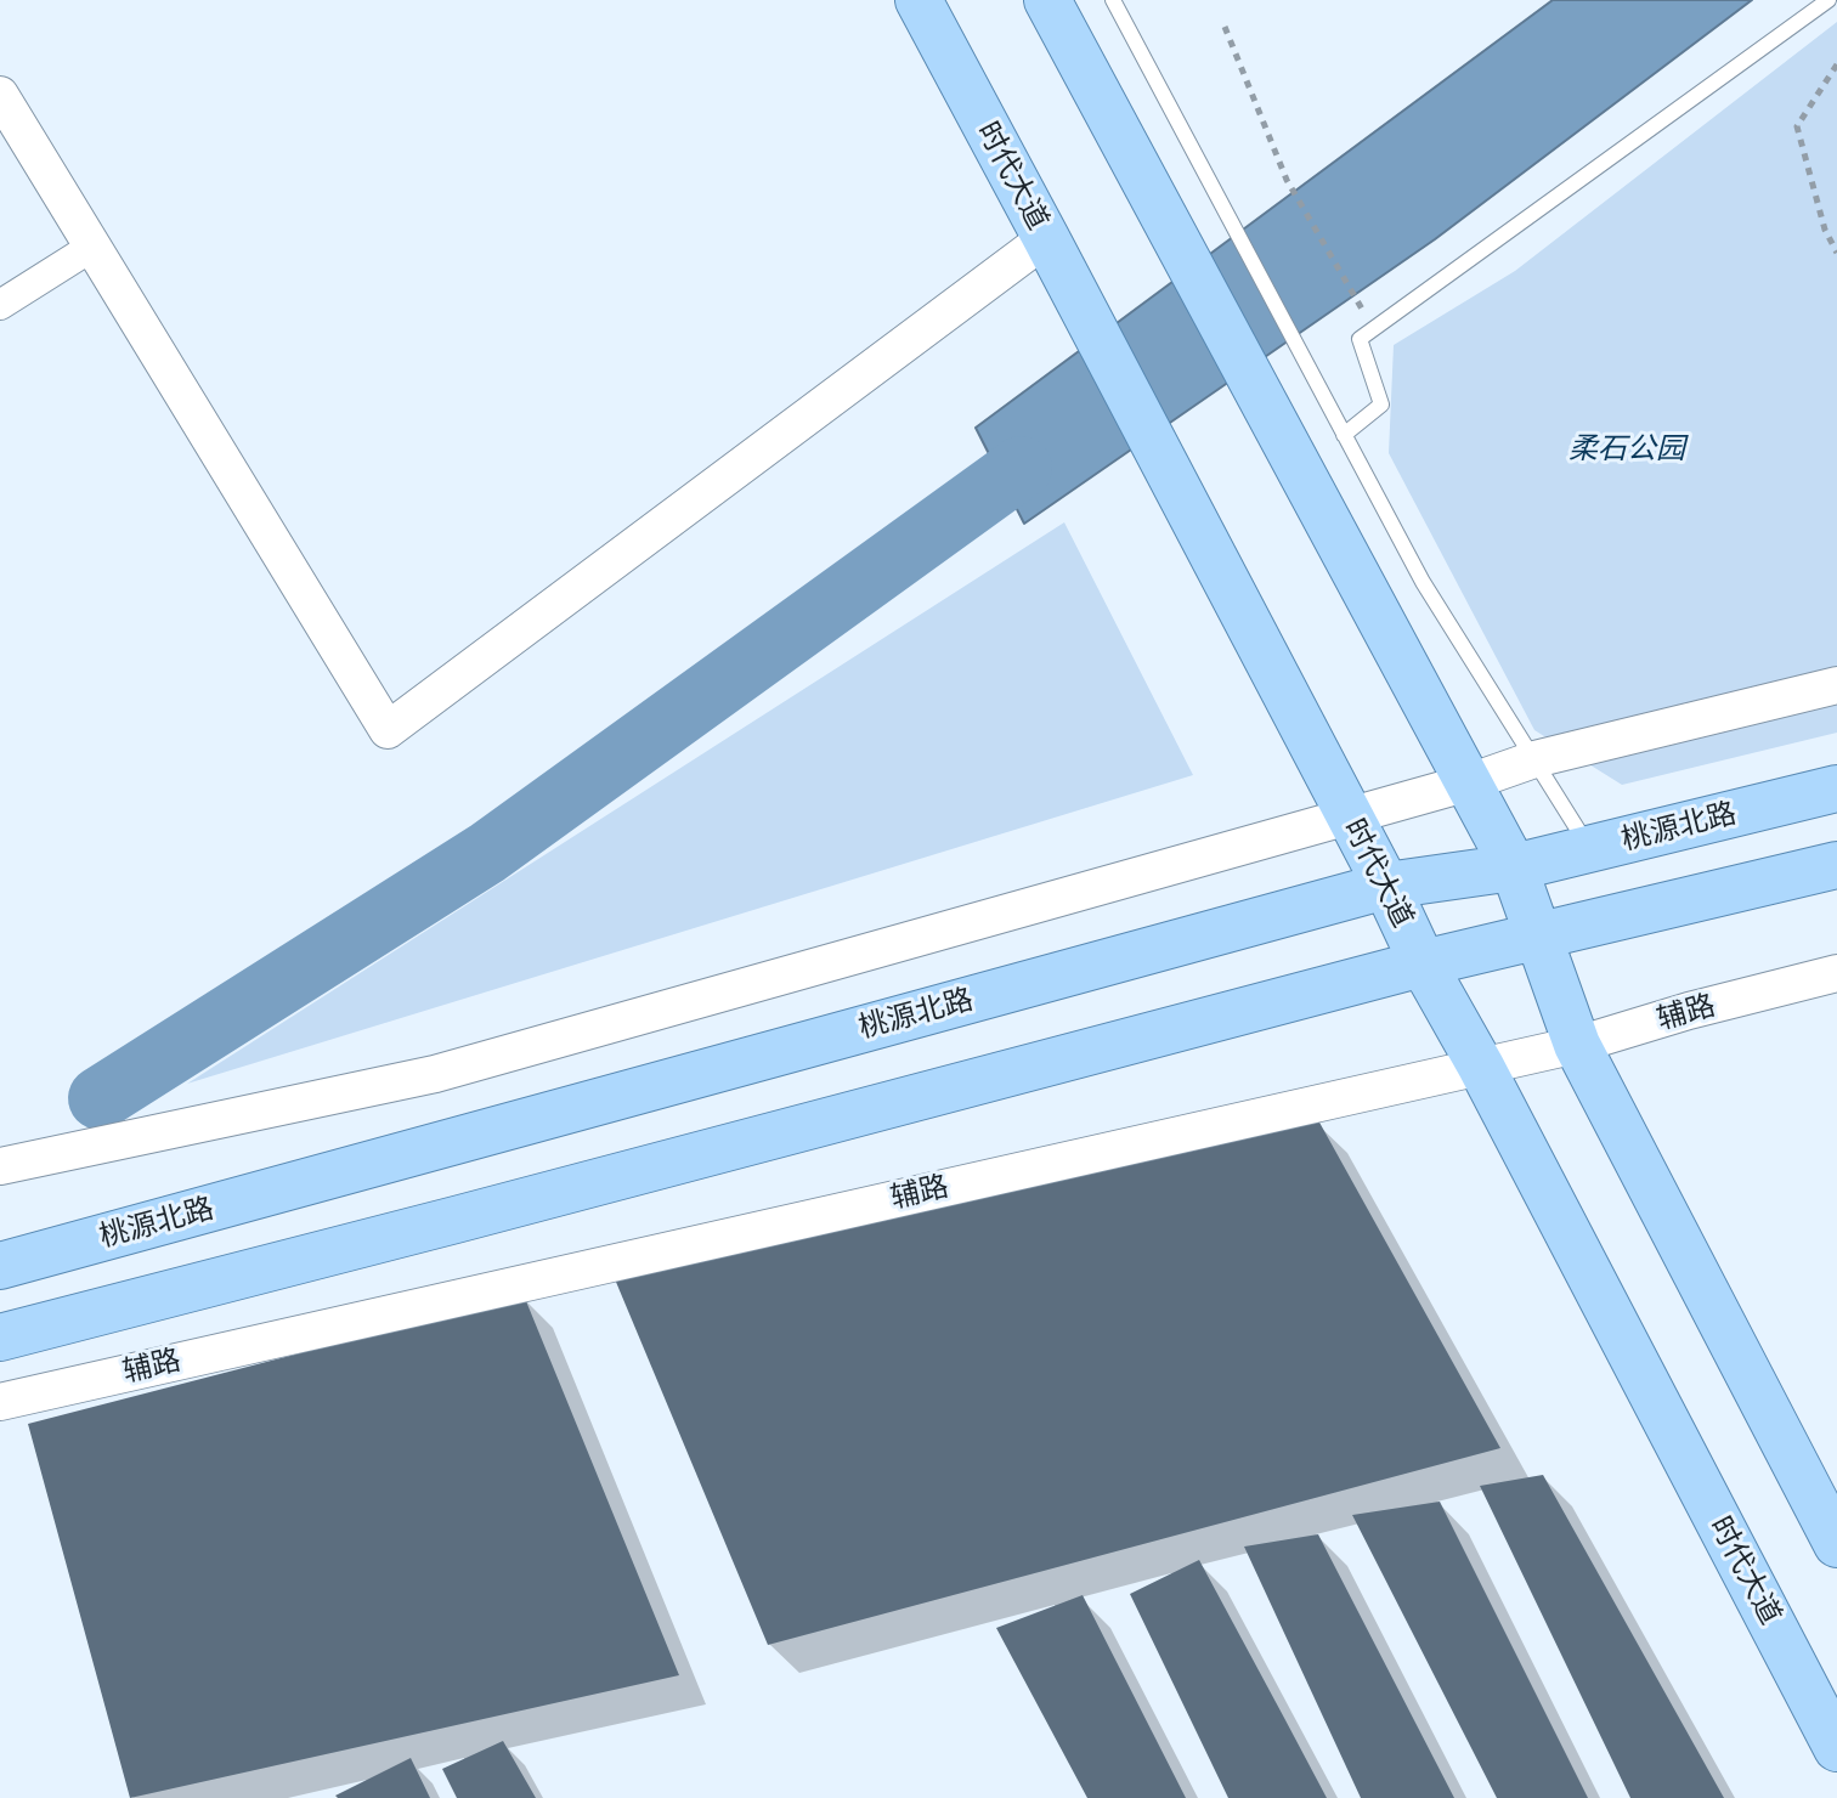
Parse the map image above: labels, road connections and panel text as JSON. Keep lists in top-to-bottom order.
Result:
{
  "streets": {
    "main road": ["时代大道", "桃源北路"],
    "street": ["辅路"]
  },
  "crossings": [
    ["时代大道", "桃源北路"],
    ["时代大道", "辅路"]
  ],
  "parks": ["柔石公园"]
}
